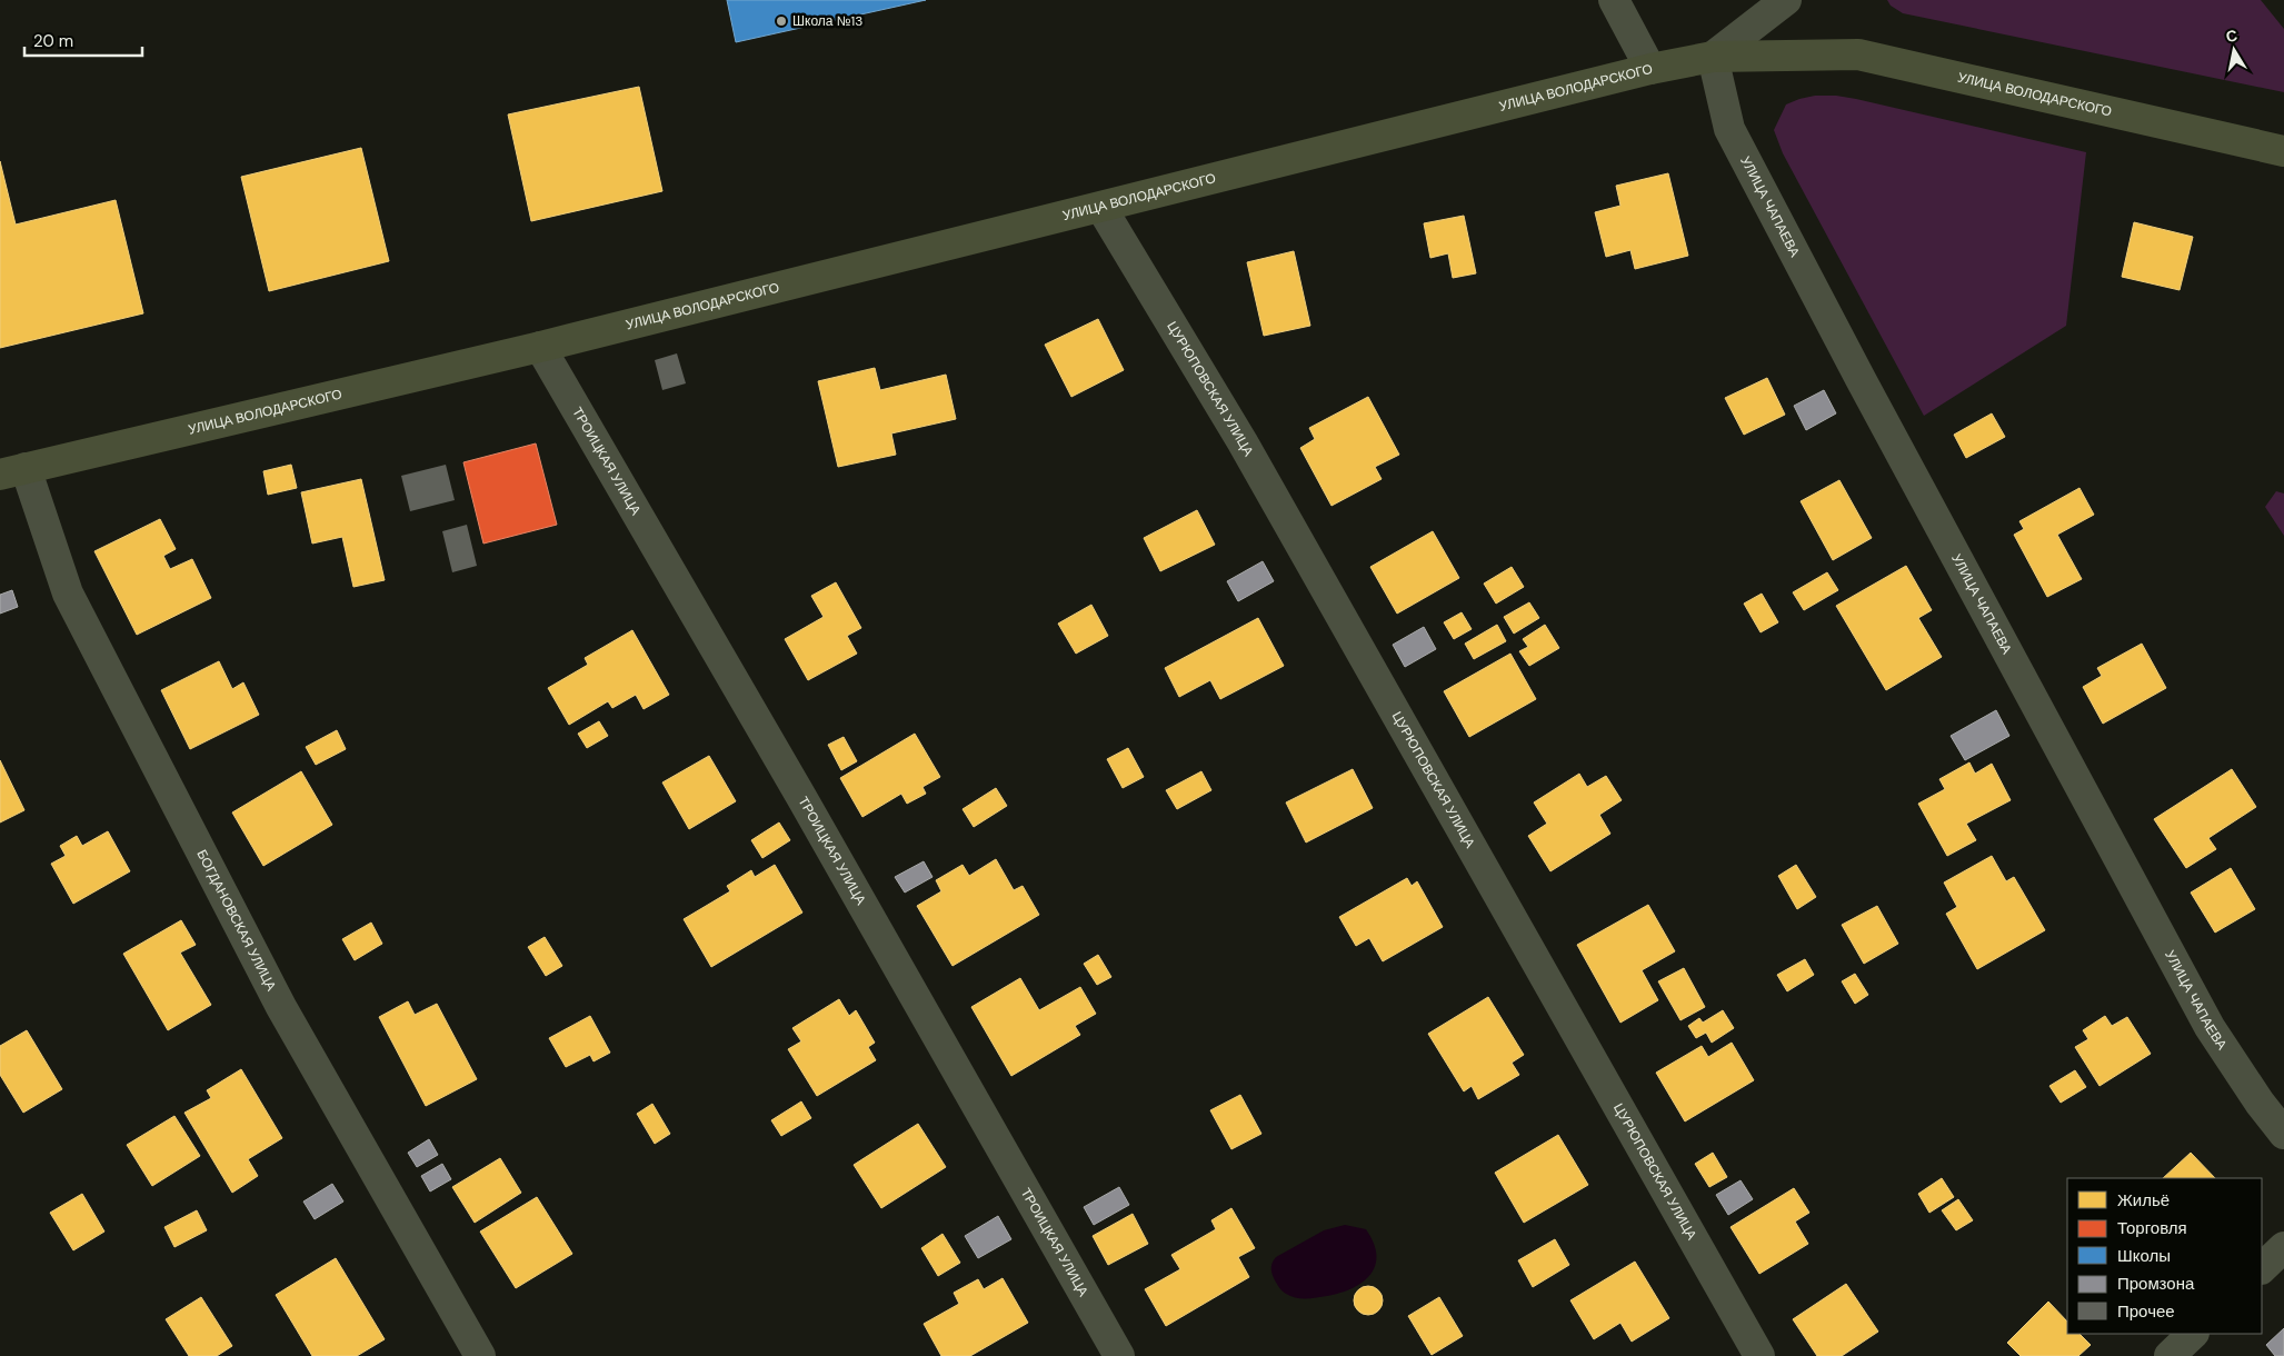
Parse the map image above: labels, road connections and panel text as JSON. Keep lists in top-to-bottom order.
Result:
{
  "streets": {
    "main road": ["УЛИЦА ВОЛОДАРСКОГО"],
    "street": [
      "УЛИЦА ЧАПАЕВА",
      "ЦУРЮПОВСКАЯ УЛИЦА",
      "ТРОИЦКАЯ УЛИЦА",
      "БОГДАНОВСКАЯ УЛИЦА"
    ]
  },
  "crossings": [
    ["УЛИЦА ВОЛОДАРСКОГО", "УЛИЦА ЧАПАЕВА"],
    ["УЛИЦА ВОЛОДАРСКОГО", "ЦУРЮПОВСКАЯ УЛИЦА"],
    ["УЛИЦА ВОЛОДАРСКОГО", "ТРОИЦКАЯ УЛИЦА"],
    ["УЛИЦА ВОЛОДАРСКОГО", "БОГДАНОВСКАЯ УЛИЦА"]
  ],
  "places": ["Школа №13"],
  "legend": [
    "Жильё",
    "Торговля",
    "Школы",
    "Промзона",
    "Прочее"
  ],
  "scale_bar": "20 m",
  "north": "top"
}
